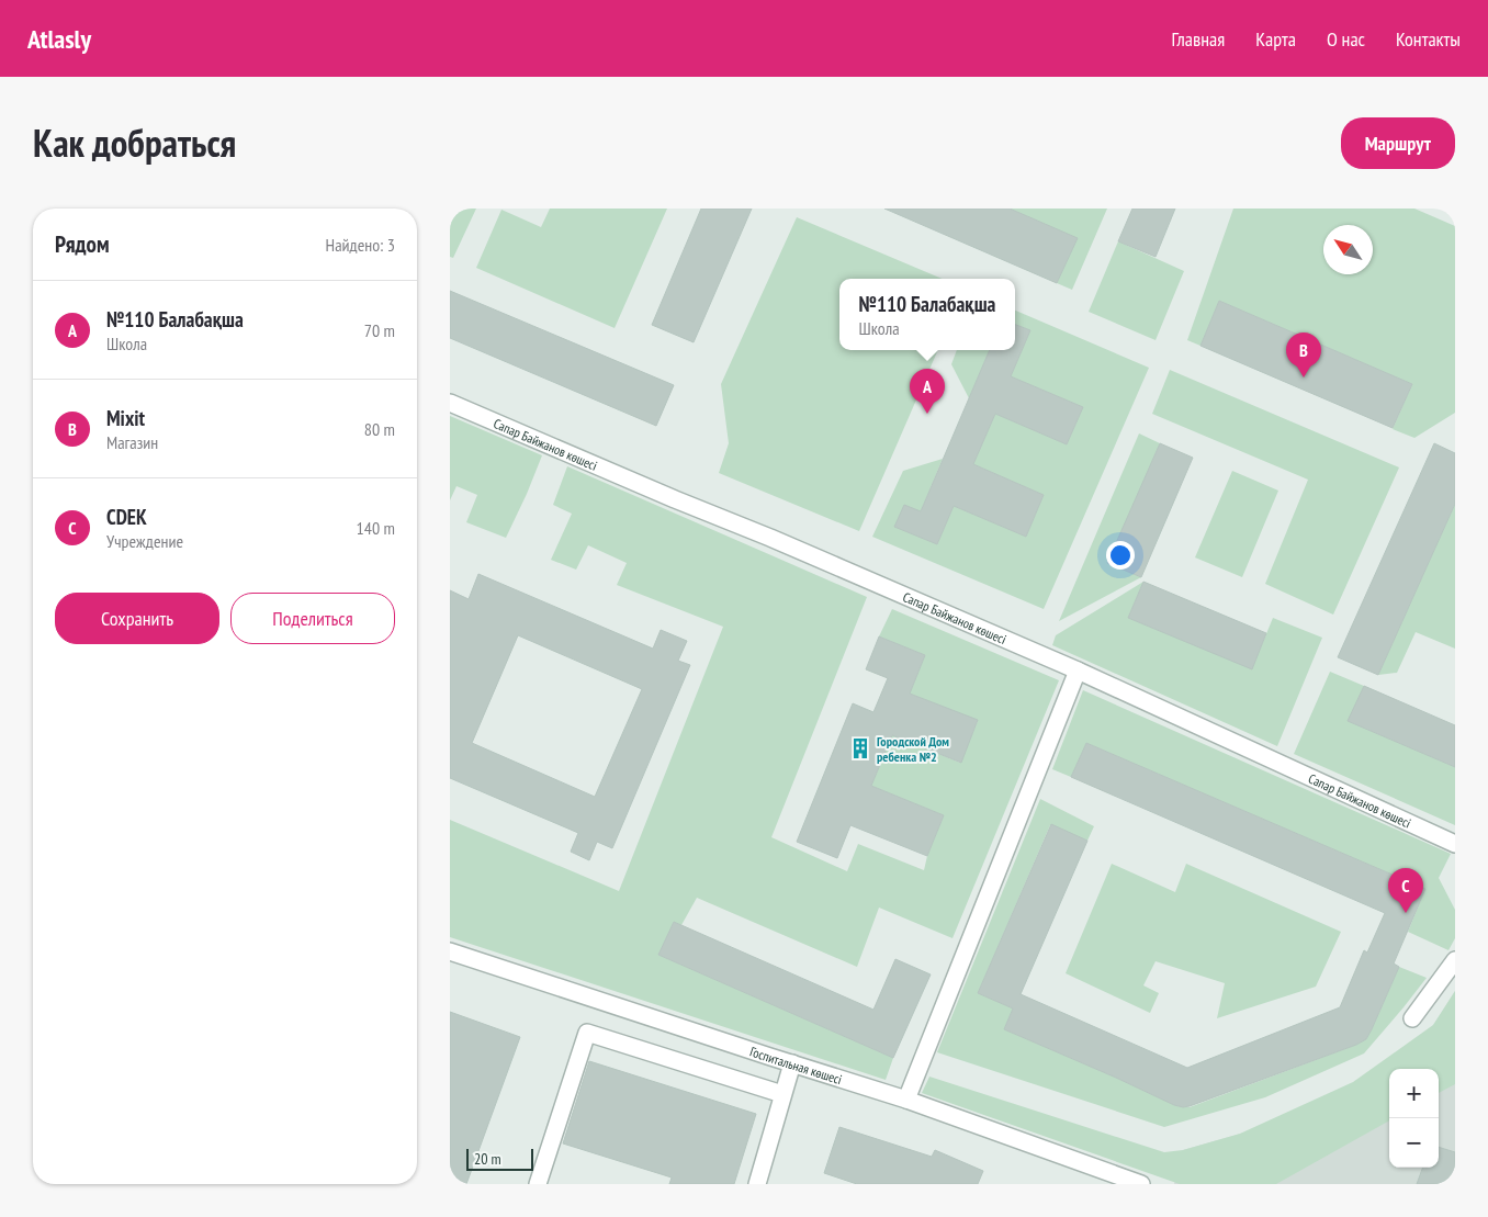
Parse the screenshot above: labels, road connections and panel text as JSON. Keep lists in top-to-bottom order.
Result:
{
  "streets": {
    "street": ["Сапар Байжанов көшесі", "Госпитальная көшесі"]
  },
  "places": {
    "building": ["Городской Дом ребенка №2"]
  },
  "scale_bar": "20 m",
  "north": "top left",
  "page": {
    "header": "Atlasly",
    "nav": [
      "Главная",
      "Карта",
      "О нас",
      "Контакты"
    ],
    "title": "Как добраться",
    "buttons": [
      "Маршрут",
      ["Сохранить", "Поделиться"]
    ],
    "heading": ["Рядом", "Найдено: 3"],
    "popup": ["№110 Балабақша", "Школа"],
    "list": [
      {
        "mark": "A",
        "name": "№110 Балабақша",
        "note": "Школа",
        "value": "70 m"
      },
      {
        "mark": "B",
        "name": "Mixit",
        "note": "Магазин",
        "value": "80 m"
      },
      {
        "mark": "C",
        "name": "CDEK",
        "note": "Учреждение",
        "value": "140 m"
      }
    ],
    "pins": ["B", "A", "C"],
    "map_buttons": ["+", "−"],
    "scale": "20 m"
  }
}
